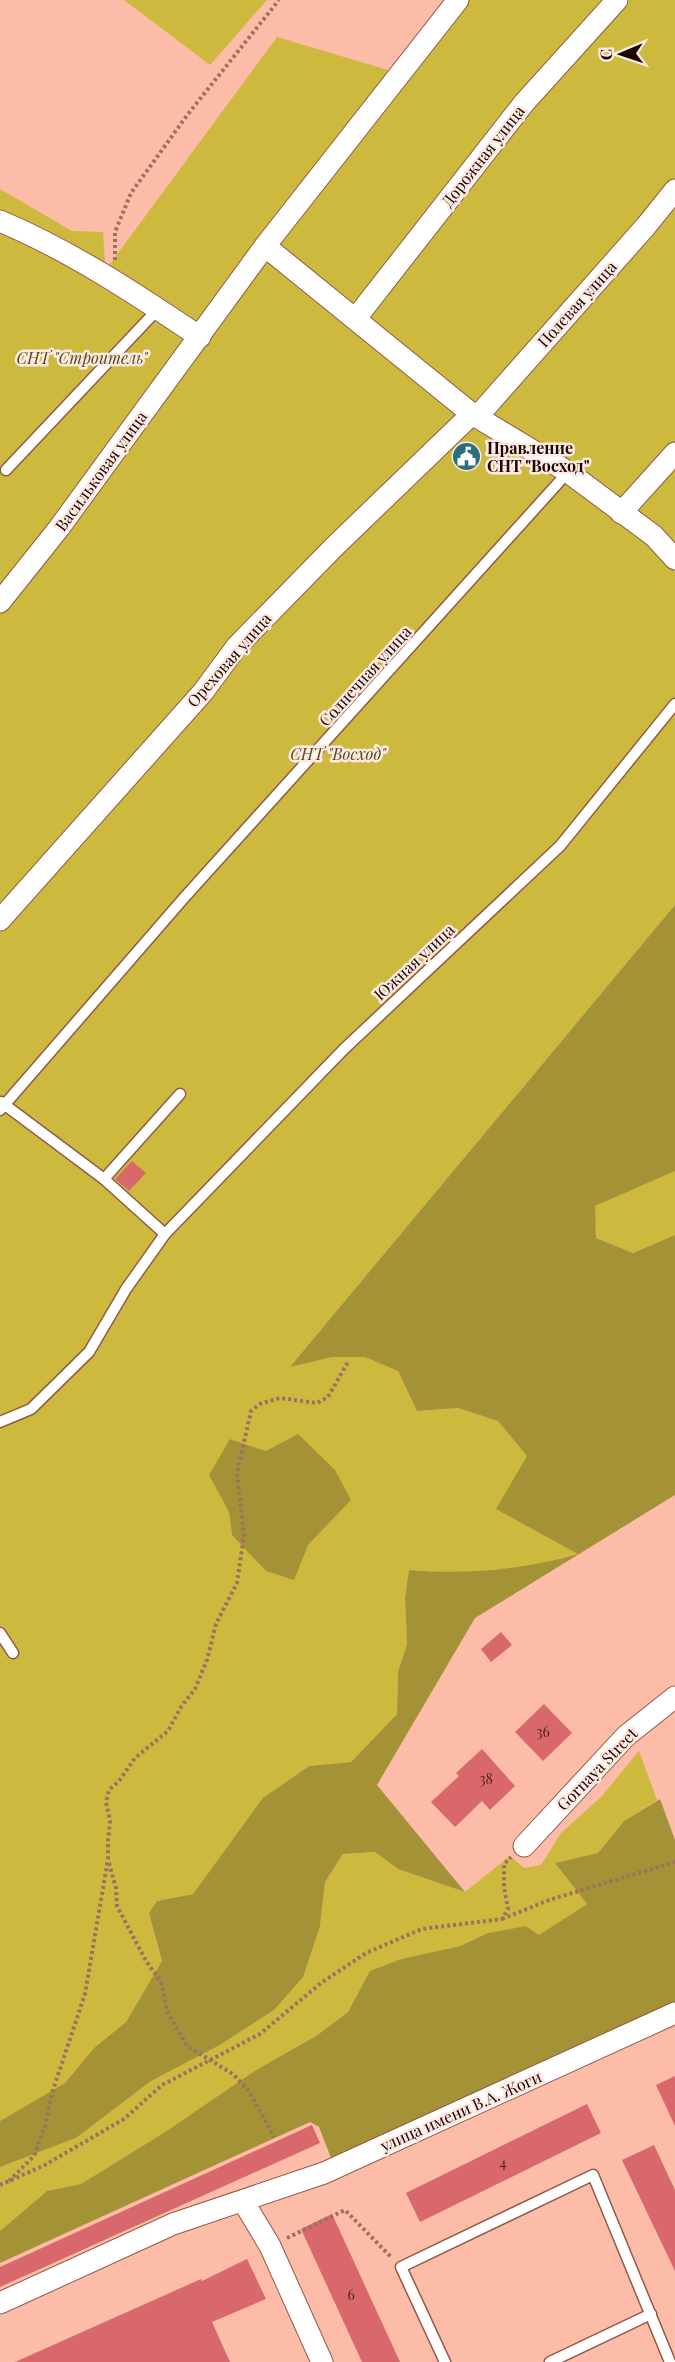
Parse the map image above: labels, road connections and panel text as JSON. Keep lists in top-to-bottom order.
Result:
{
  "streets": {
    "street": [
      "Дорожная улица",
      "Полевая улица",
      "Васильковая улица",
      "Ореховая улица",
      "Gornaya Street",
      "улица имени В.А. Жоги"
    ],
    "lane": ["Солнечная улица", "Южная улица"]
  },
  "crossings": [
    ["Полевая улица", "Ореховая улица"]
  ],
  "parks": ["СНТ \"Строитель\"", "СНТ \"Восход\""],
  "places": {
    "public building": ["Правление СНТ \"Восход\""]
  },
  "house_numbers": [
    "36",
    "38",
    "4",
    "6"
  ],
  "north": "left"
}
